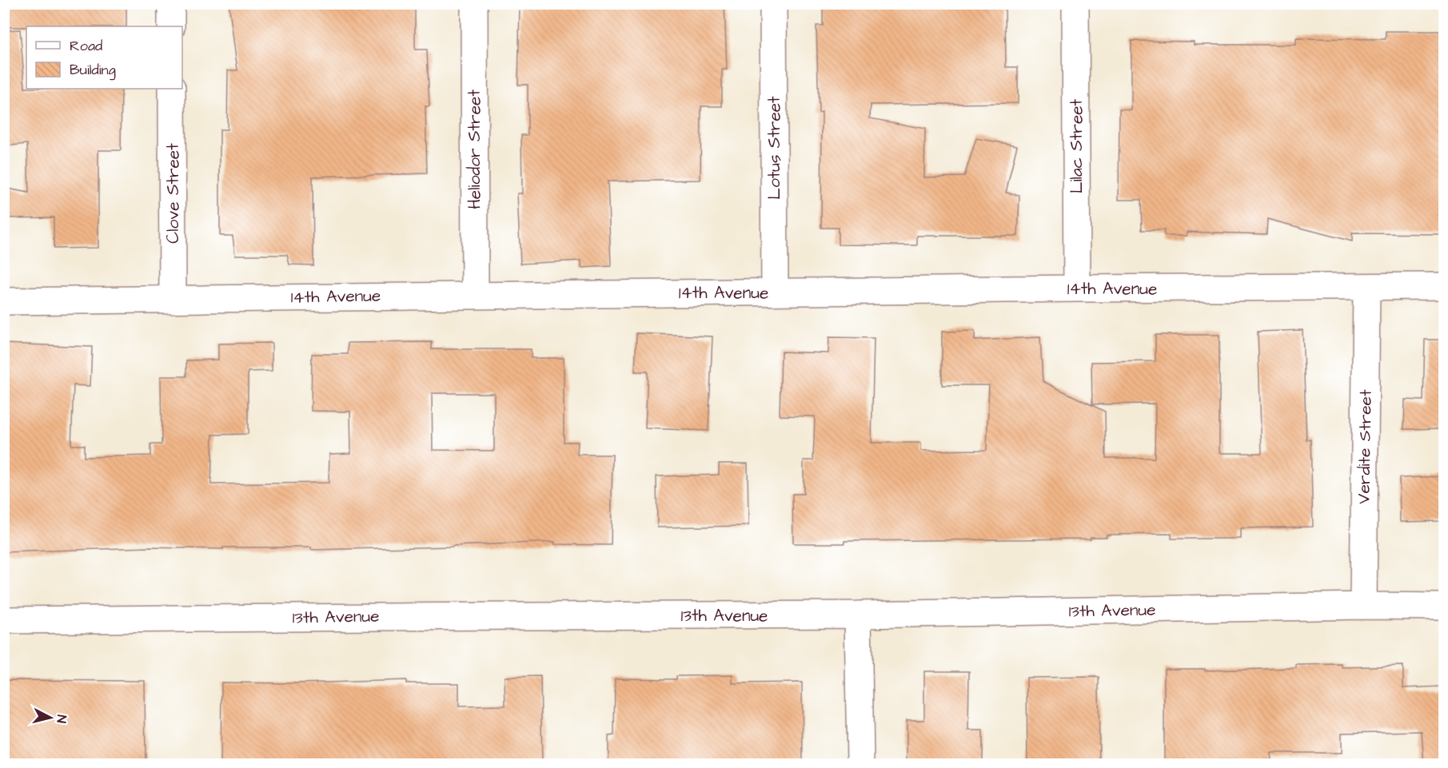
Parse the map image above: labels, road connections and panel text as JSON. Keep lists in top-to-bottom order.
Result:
{
  "streets": {
    "street": [
      "Lilac Street",
      "Lotus Street",
      "Heliodor Street",
      "Clove Street",
      "14th Avenue",
      "Verdite Street",
      "13th Avenue"
    ]
  },
  "crossings": [
    ["Lilac Street", "14th Avenue"],
    ["Lotus Street", "14th Avenue"],
    ["Heliodor Street", "14th Avenue"],
    ["Clove Street", "14th Avenue"],
    ["14th Avenue", "Verdite Street"],
    ["Verdite Street", "13th Avenue"]
  ],
  "legend": ["Road", "Building"],
  "north": "right"
}
